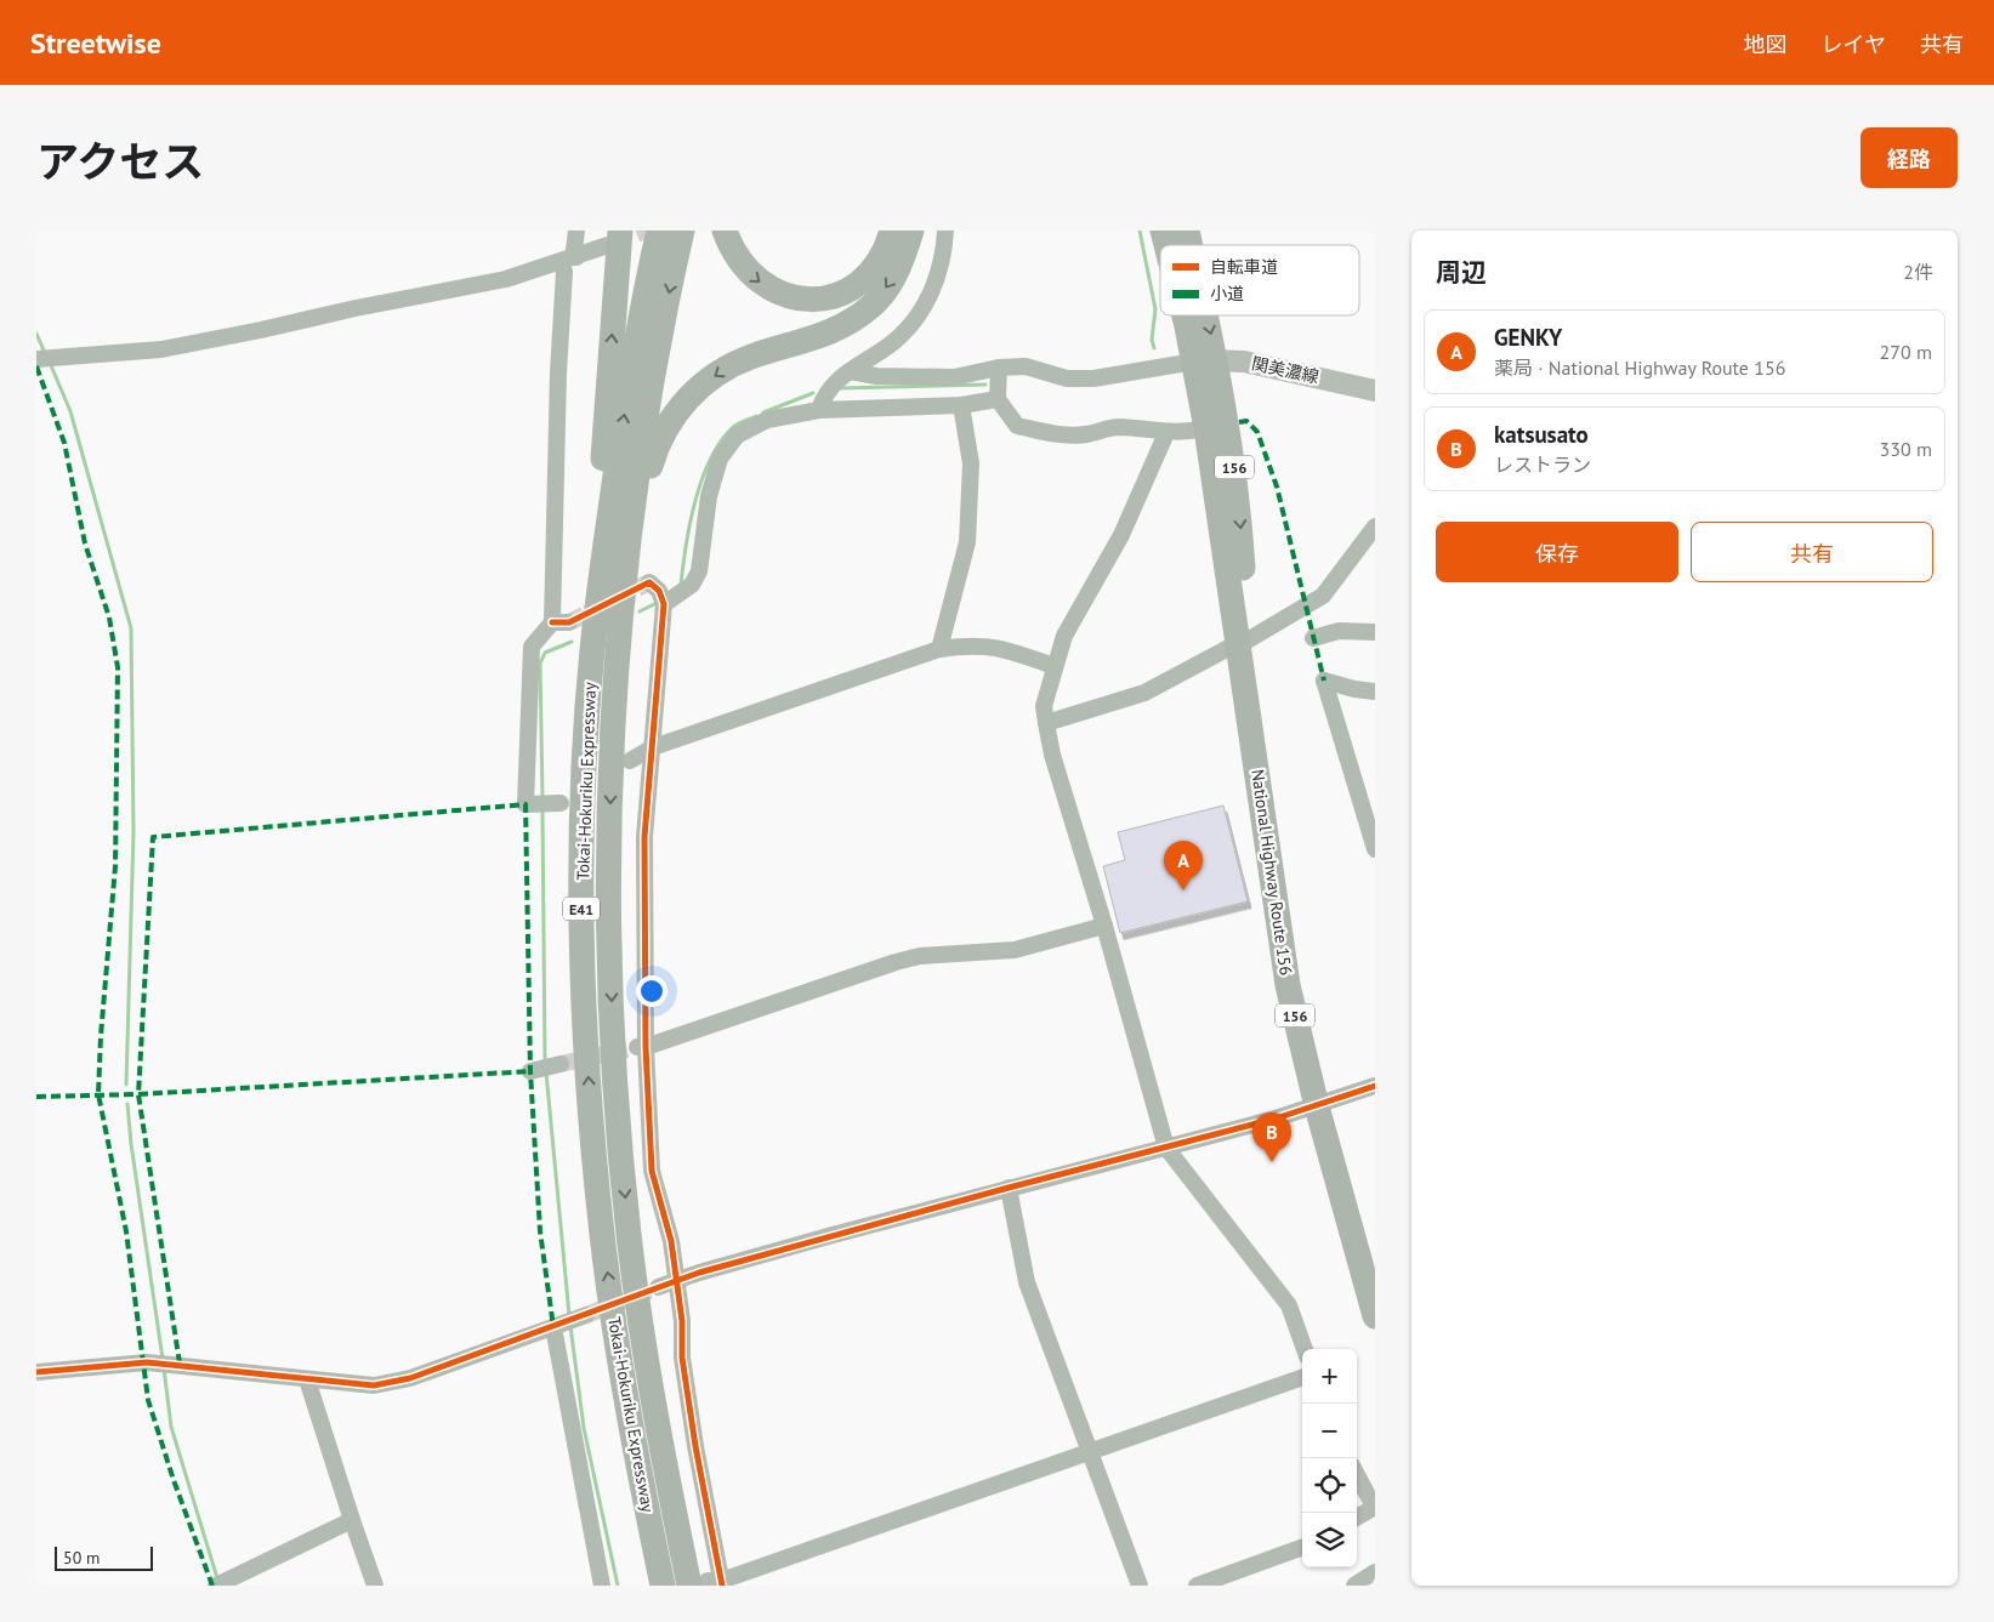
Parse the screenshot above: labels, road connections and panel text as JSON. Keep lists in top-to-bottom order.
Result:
{
  "streets": {
    "highway": [
      "156",
      "Tokai-Hokuriku Expressway",
      "National Highway Route 156",
      "E41"
    ],
    "main road": ["関美濃線"]
  },
  "crossings": [
    ["関美濃線", "National Highway Route 156"]
  ],
  "legend": ["自転車道", "小道"],
  "scale_bar": "50 m",
  "page": {
    "header": "Streetwise",
    "nav": ["地図", "レイヤ", "共有"],
    "title": "アクセス",
    "buttons": [
      "経路",
      ["保存", "共有"]
    ],
    "heading": ["周辺", "2件"],
    "list": [
      {
        "mark": "A",
        "name": "GENKY",
        "note": "薬局 · National Highway Route 156",
        "value": "270 m"
      },
      {
        "mark": "B",
        "name": "katsusato",
        "note": "レストラン",
        "value": "330 m"
      }
    ],
    "pins": ["A", "B"],
    "map_buttons": ["+", "−"],
    "scale": "50 m"
  }
}
